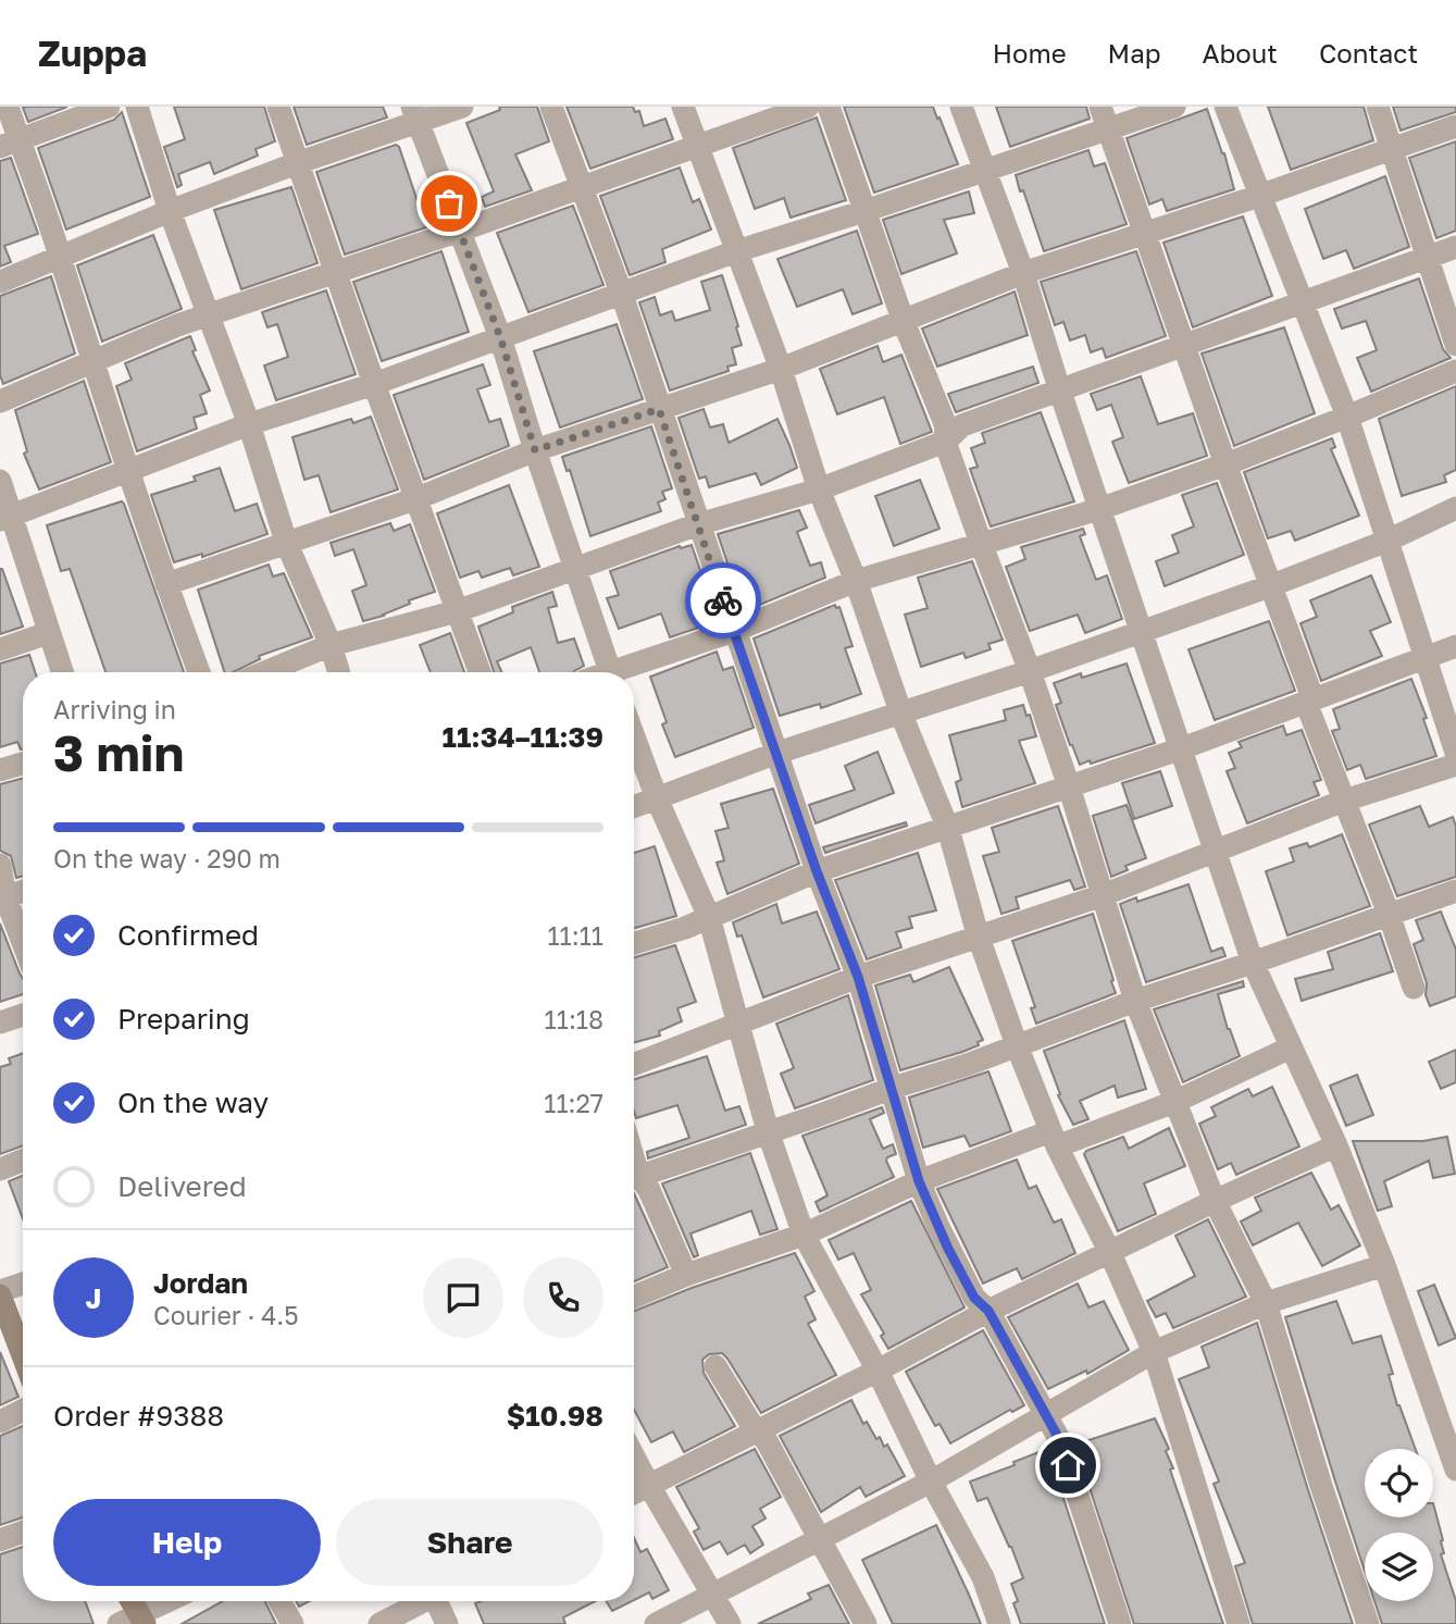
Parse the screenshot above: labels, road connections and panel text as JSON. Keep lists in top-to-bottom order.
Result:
{
  "page": {
    "header": "Zuppa",
    "nav": [
      "Home",
      "Map",
      "About",
      "Contact"
    ],
    "heading": ["3 min", "Arriving in", "11:34–11:39"],
    "panel": [
      "Jordan",
      "Courier · 4.5",
      "Order #9388",
      "$10.98"
    ],
    "bar": "On the way · 290 m",
    "list": [
      ["Confirmed", "11:11"],
      ["Preparing", "11:18"],
      ["On the way", "11:27"],
      "Delivered"
    ],
    "round": "J",
    "buttons": ["Help", "Share"]
  }
}
